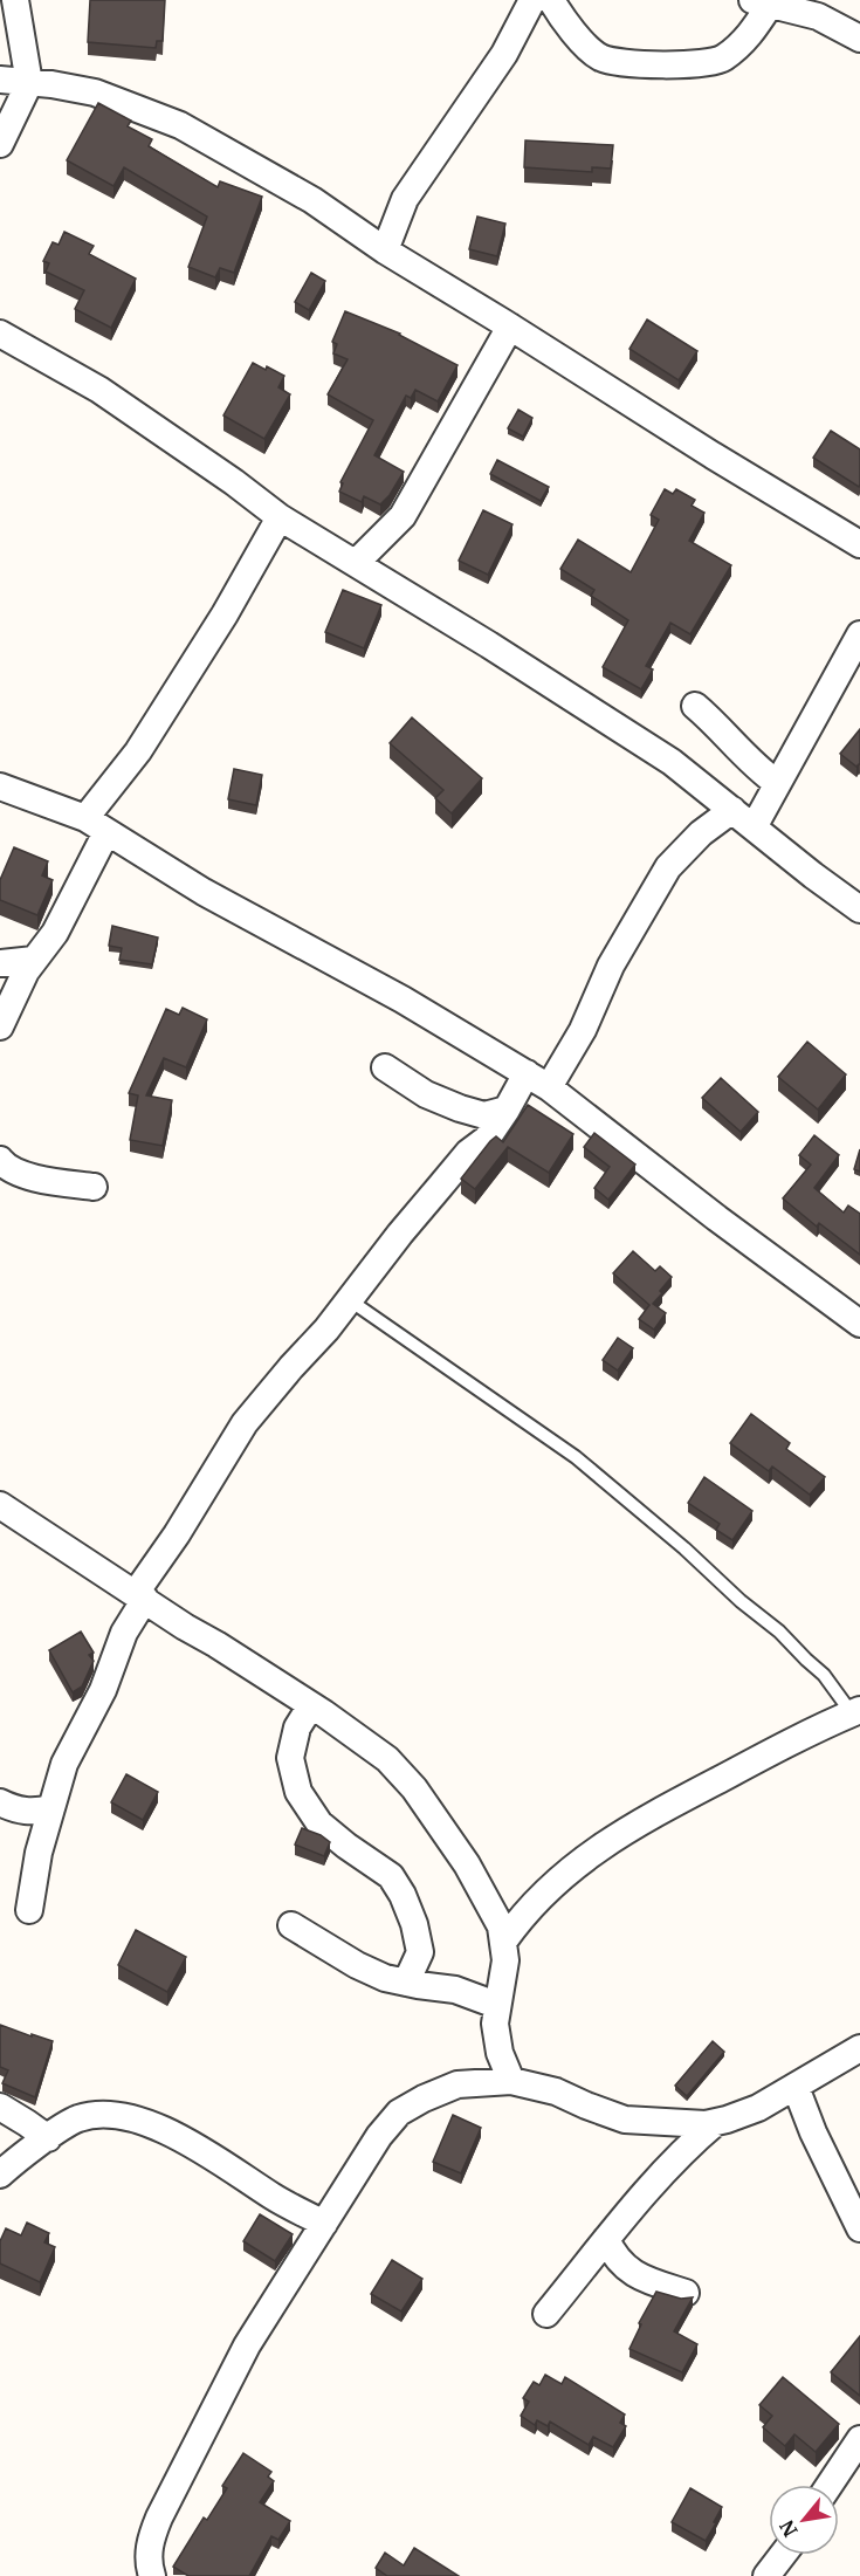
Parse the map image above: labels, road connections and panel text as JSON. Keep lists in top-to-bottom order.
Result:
{
  "north": "bottom left"
}
